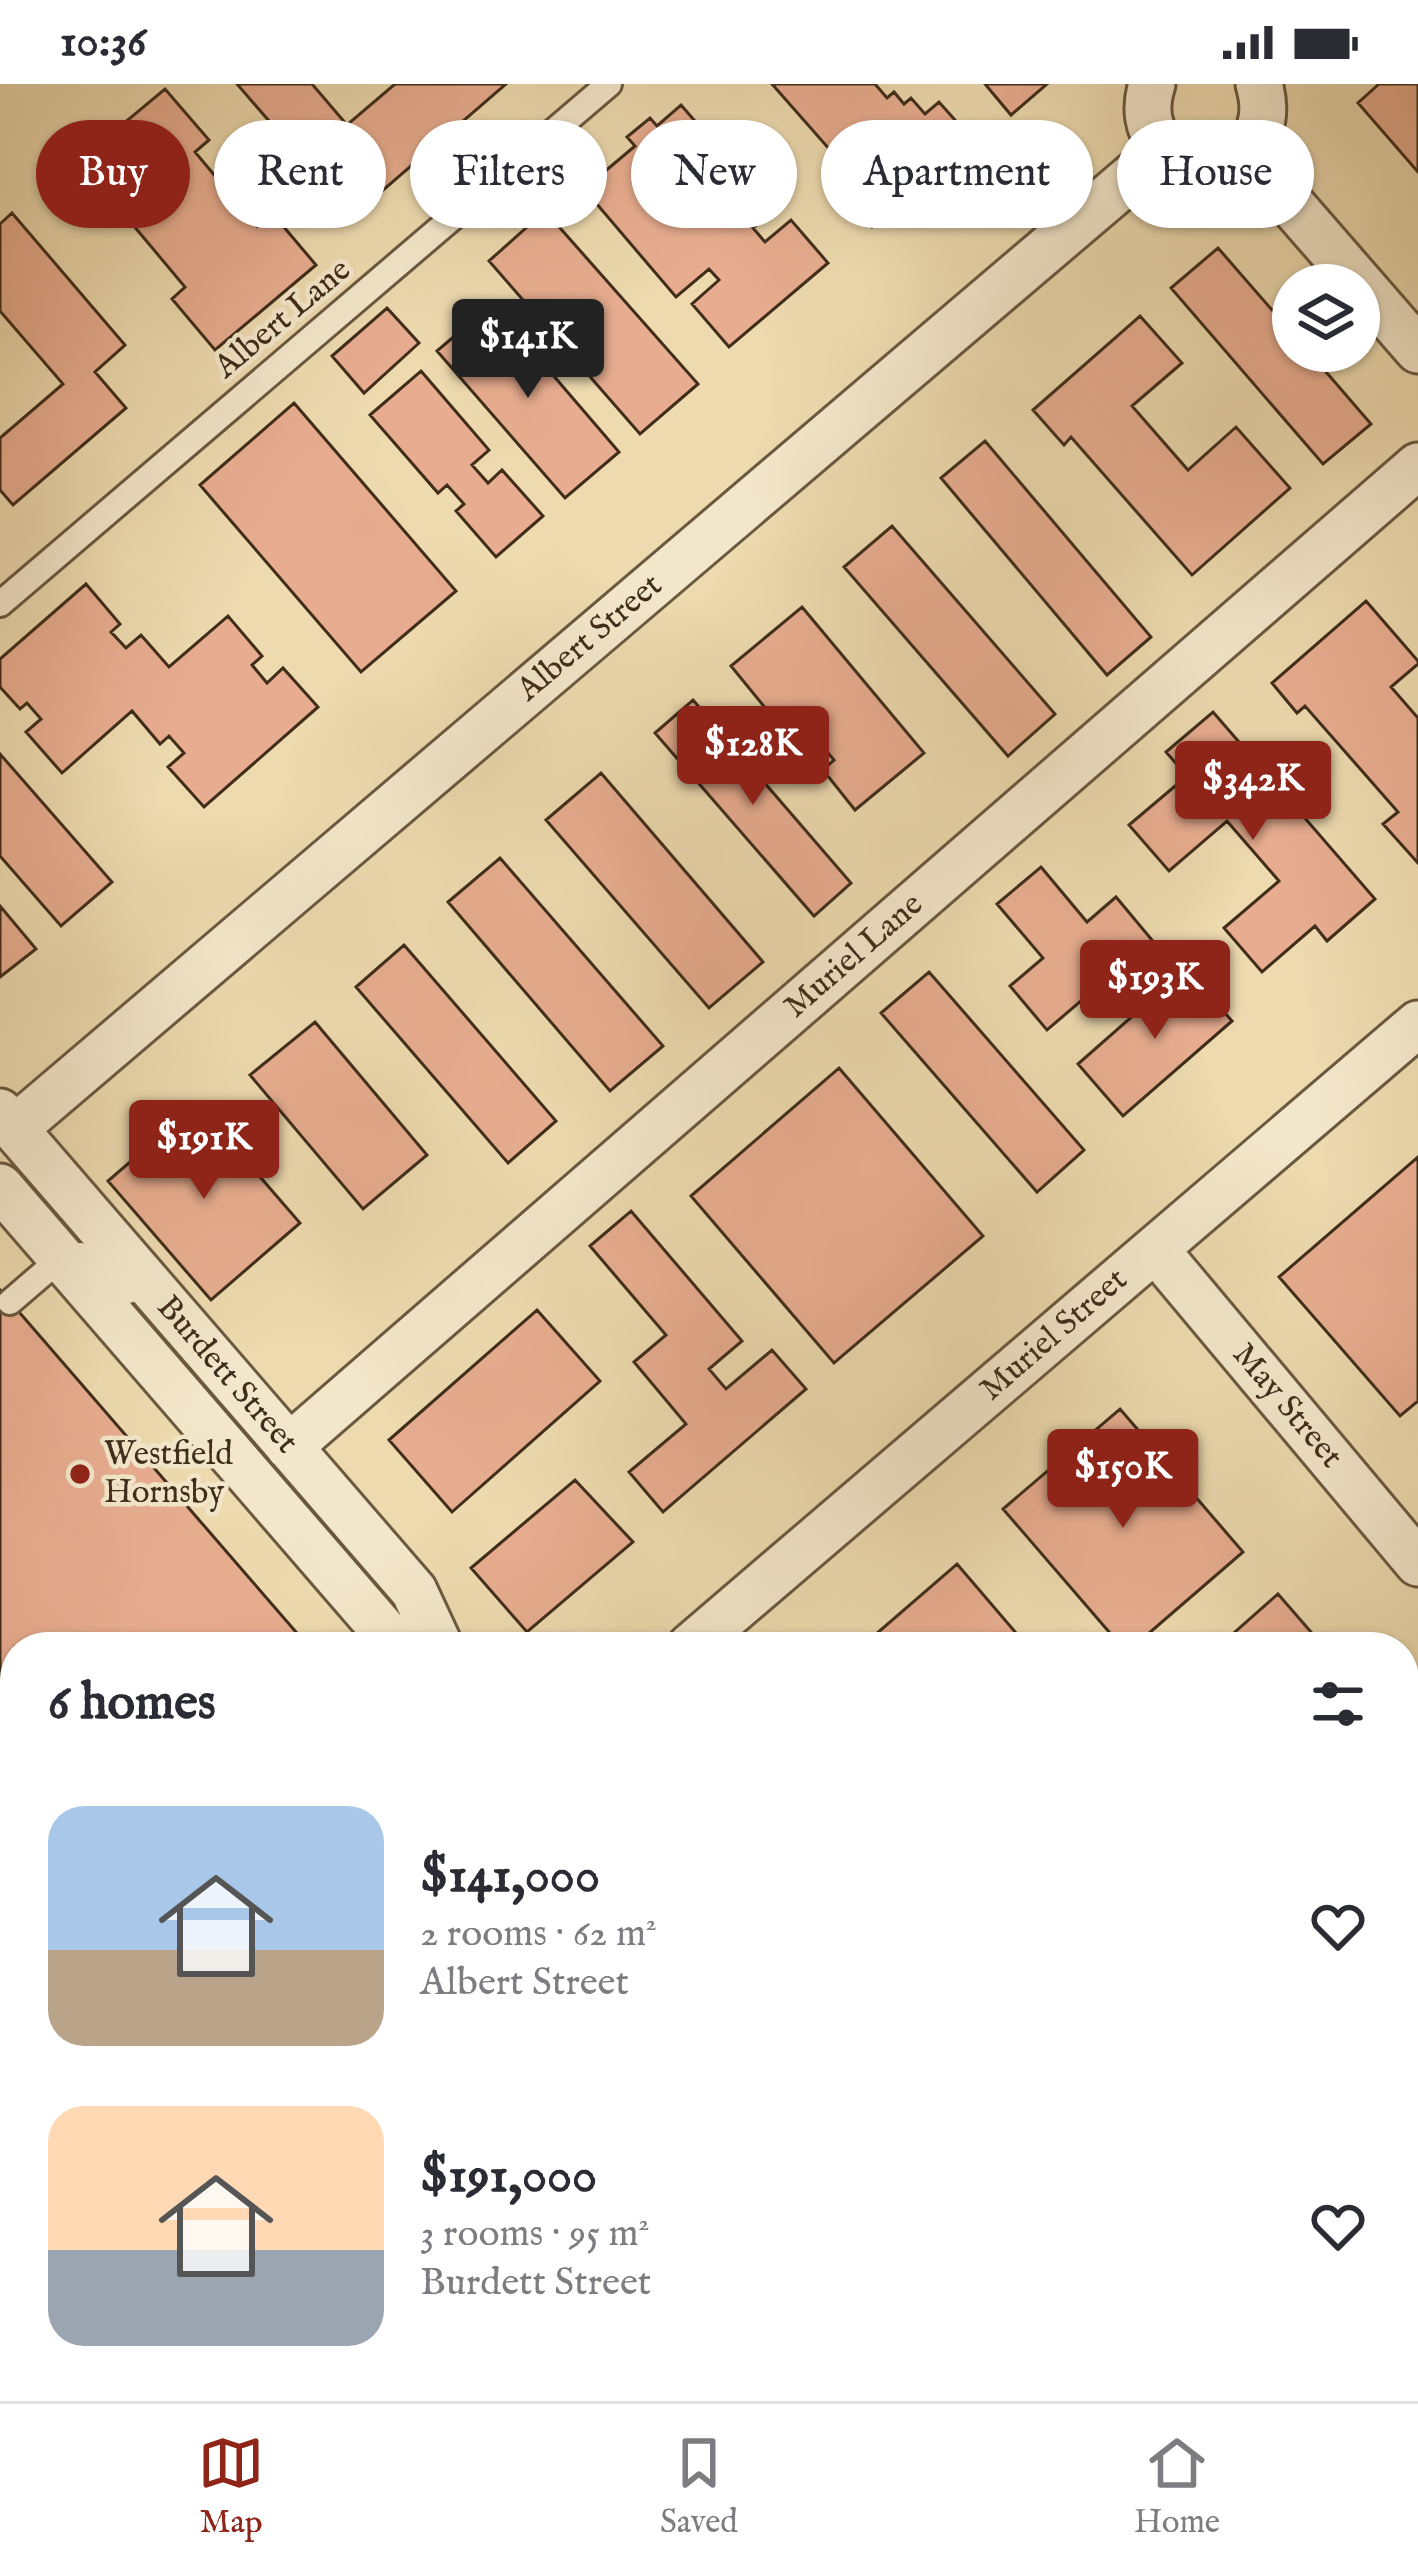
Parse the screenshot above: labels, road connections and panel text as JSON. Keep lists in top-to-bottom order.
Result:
{
  "streets": {
    "street": [
      "Albert Street",
      "Muriel Lane",
      "Muriel Street",
      "Burdett Street",
      "May Street"
    ],
    "lane": ["Albert Lane"]
  },
  "crossings": [
    ["Albert Street", "Burdett Street"],
    ["Muriel Lane", "Burdett Street"],
    ["Muriel Street", "May Street"]
  ],
  "places": ["Westfield Hornsby"],
  "page": {
    "status": "10:36",
    "chip": [
      "Buy",
      "Rent",
      "Filters",
      "New",
      "Apartment",
      "House"
    ],
    "price": [
      "$141K",
      "$128K",
      "$342K",
      "$193K",
      "$191K",
      "$150K"
    ],
    "heading": "6 homes",
    "list": [
      {
        "name": "$141,000",
        "note": "2 rooms · 62 m² · Albert Street"
      },
      {
        "name": "$191,000",
        "note": "3 rooms · 95 m² · Burdett Street"
      }
    ],
    "tabs": ["Map", "Saved", "Home"]
  }
}
